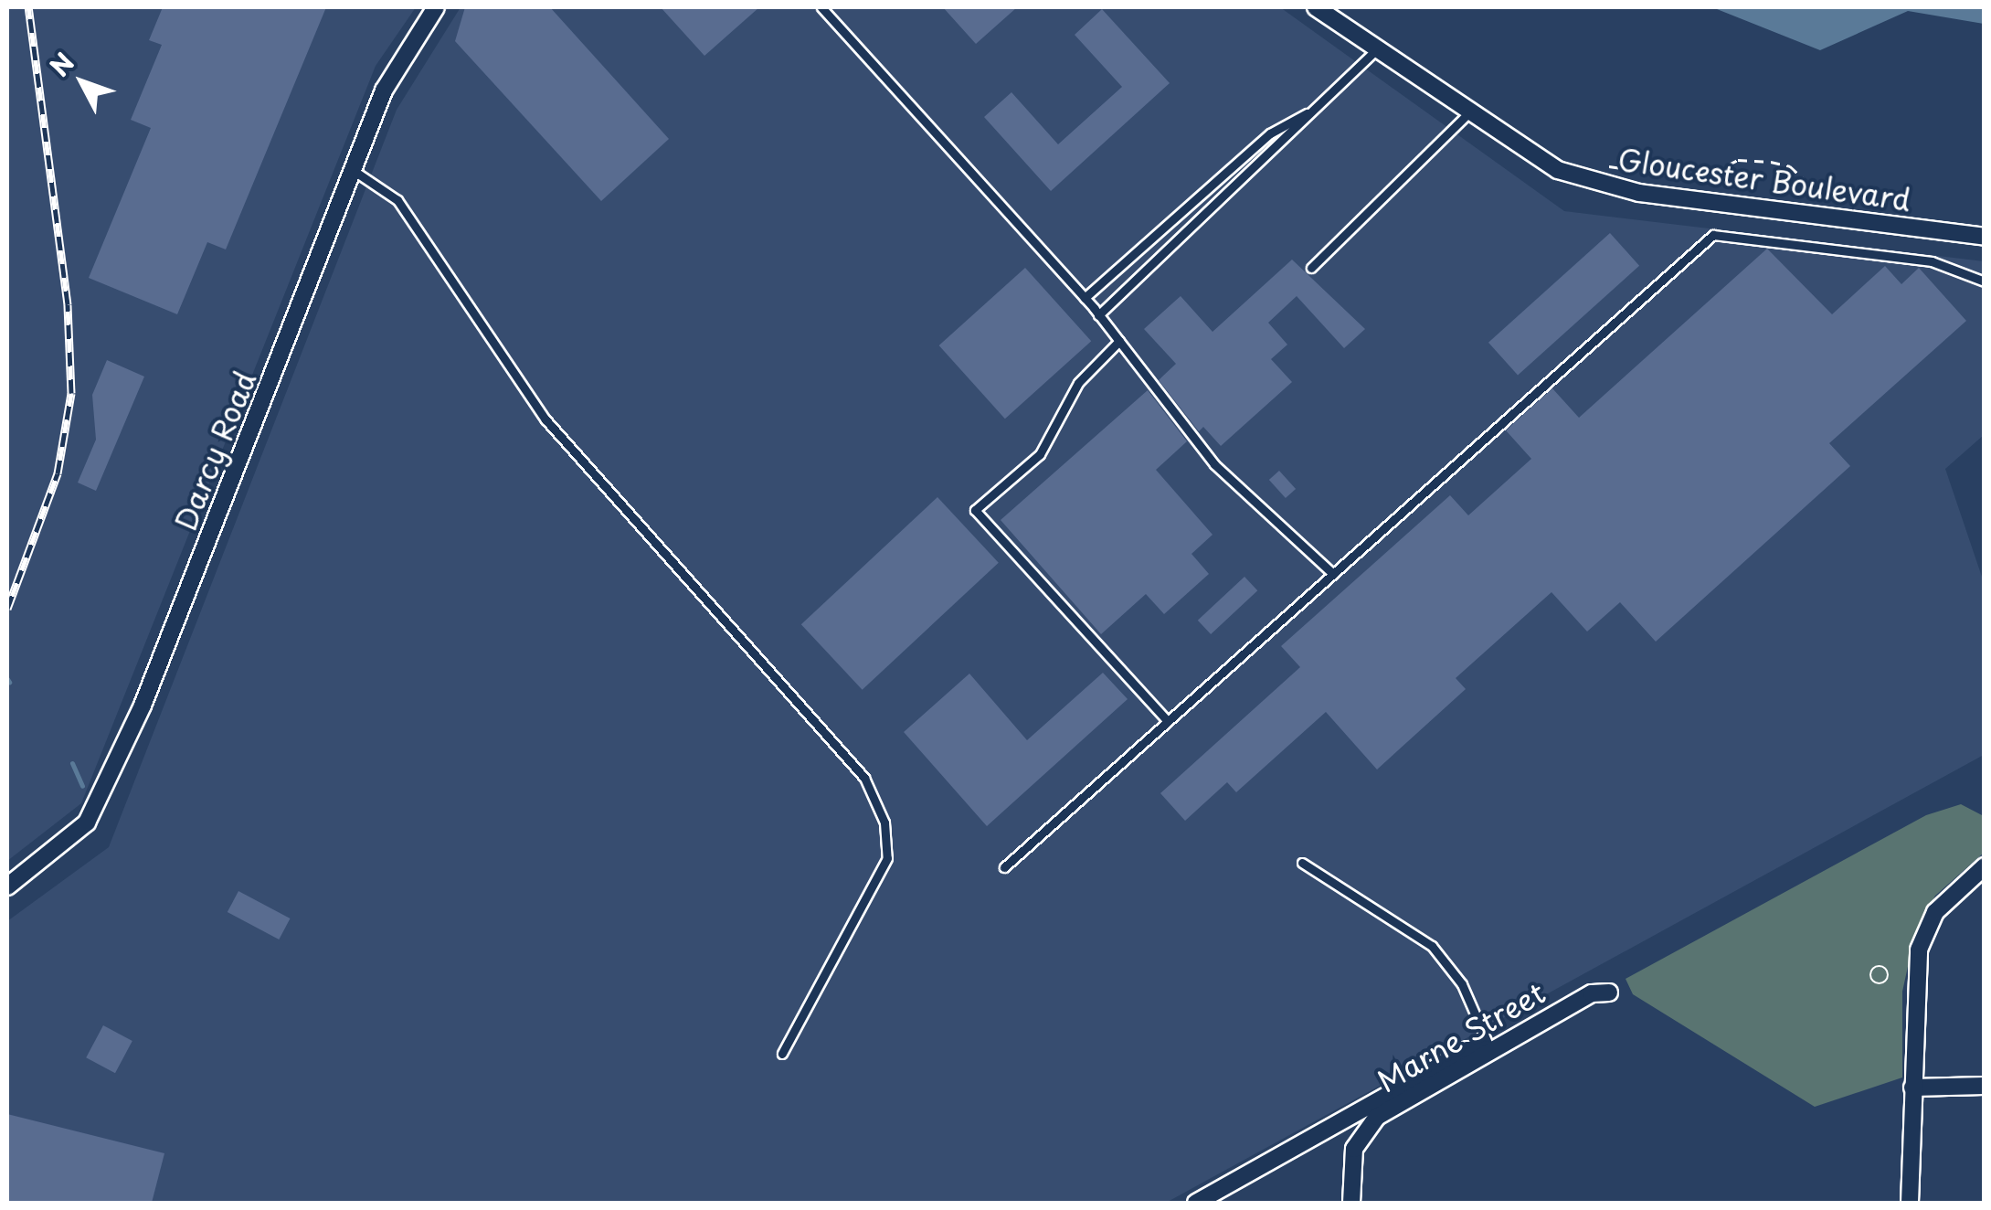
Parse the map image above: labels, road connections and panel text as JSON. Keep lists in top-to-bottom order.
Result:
{
  "streets": {
    "street": ["Gloucester Boulevard", "Darcy Road", "Marne Street"]
  },
  "north": "top left"
}
